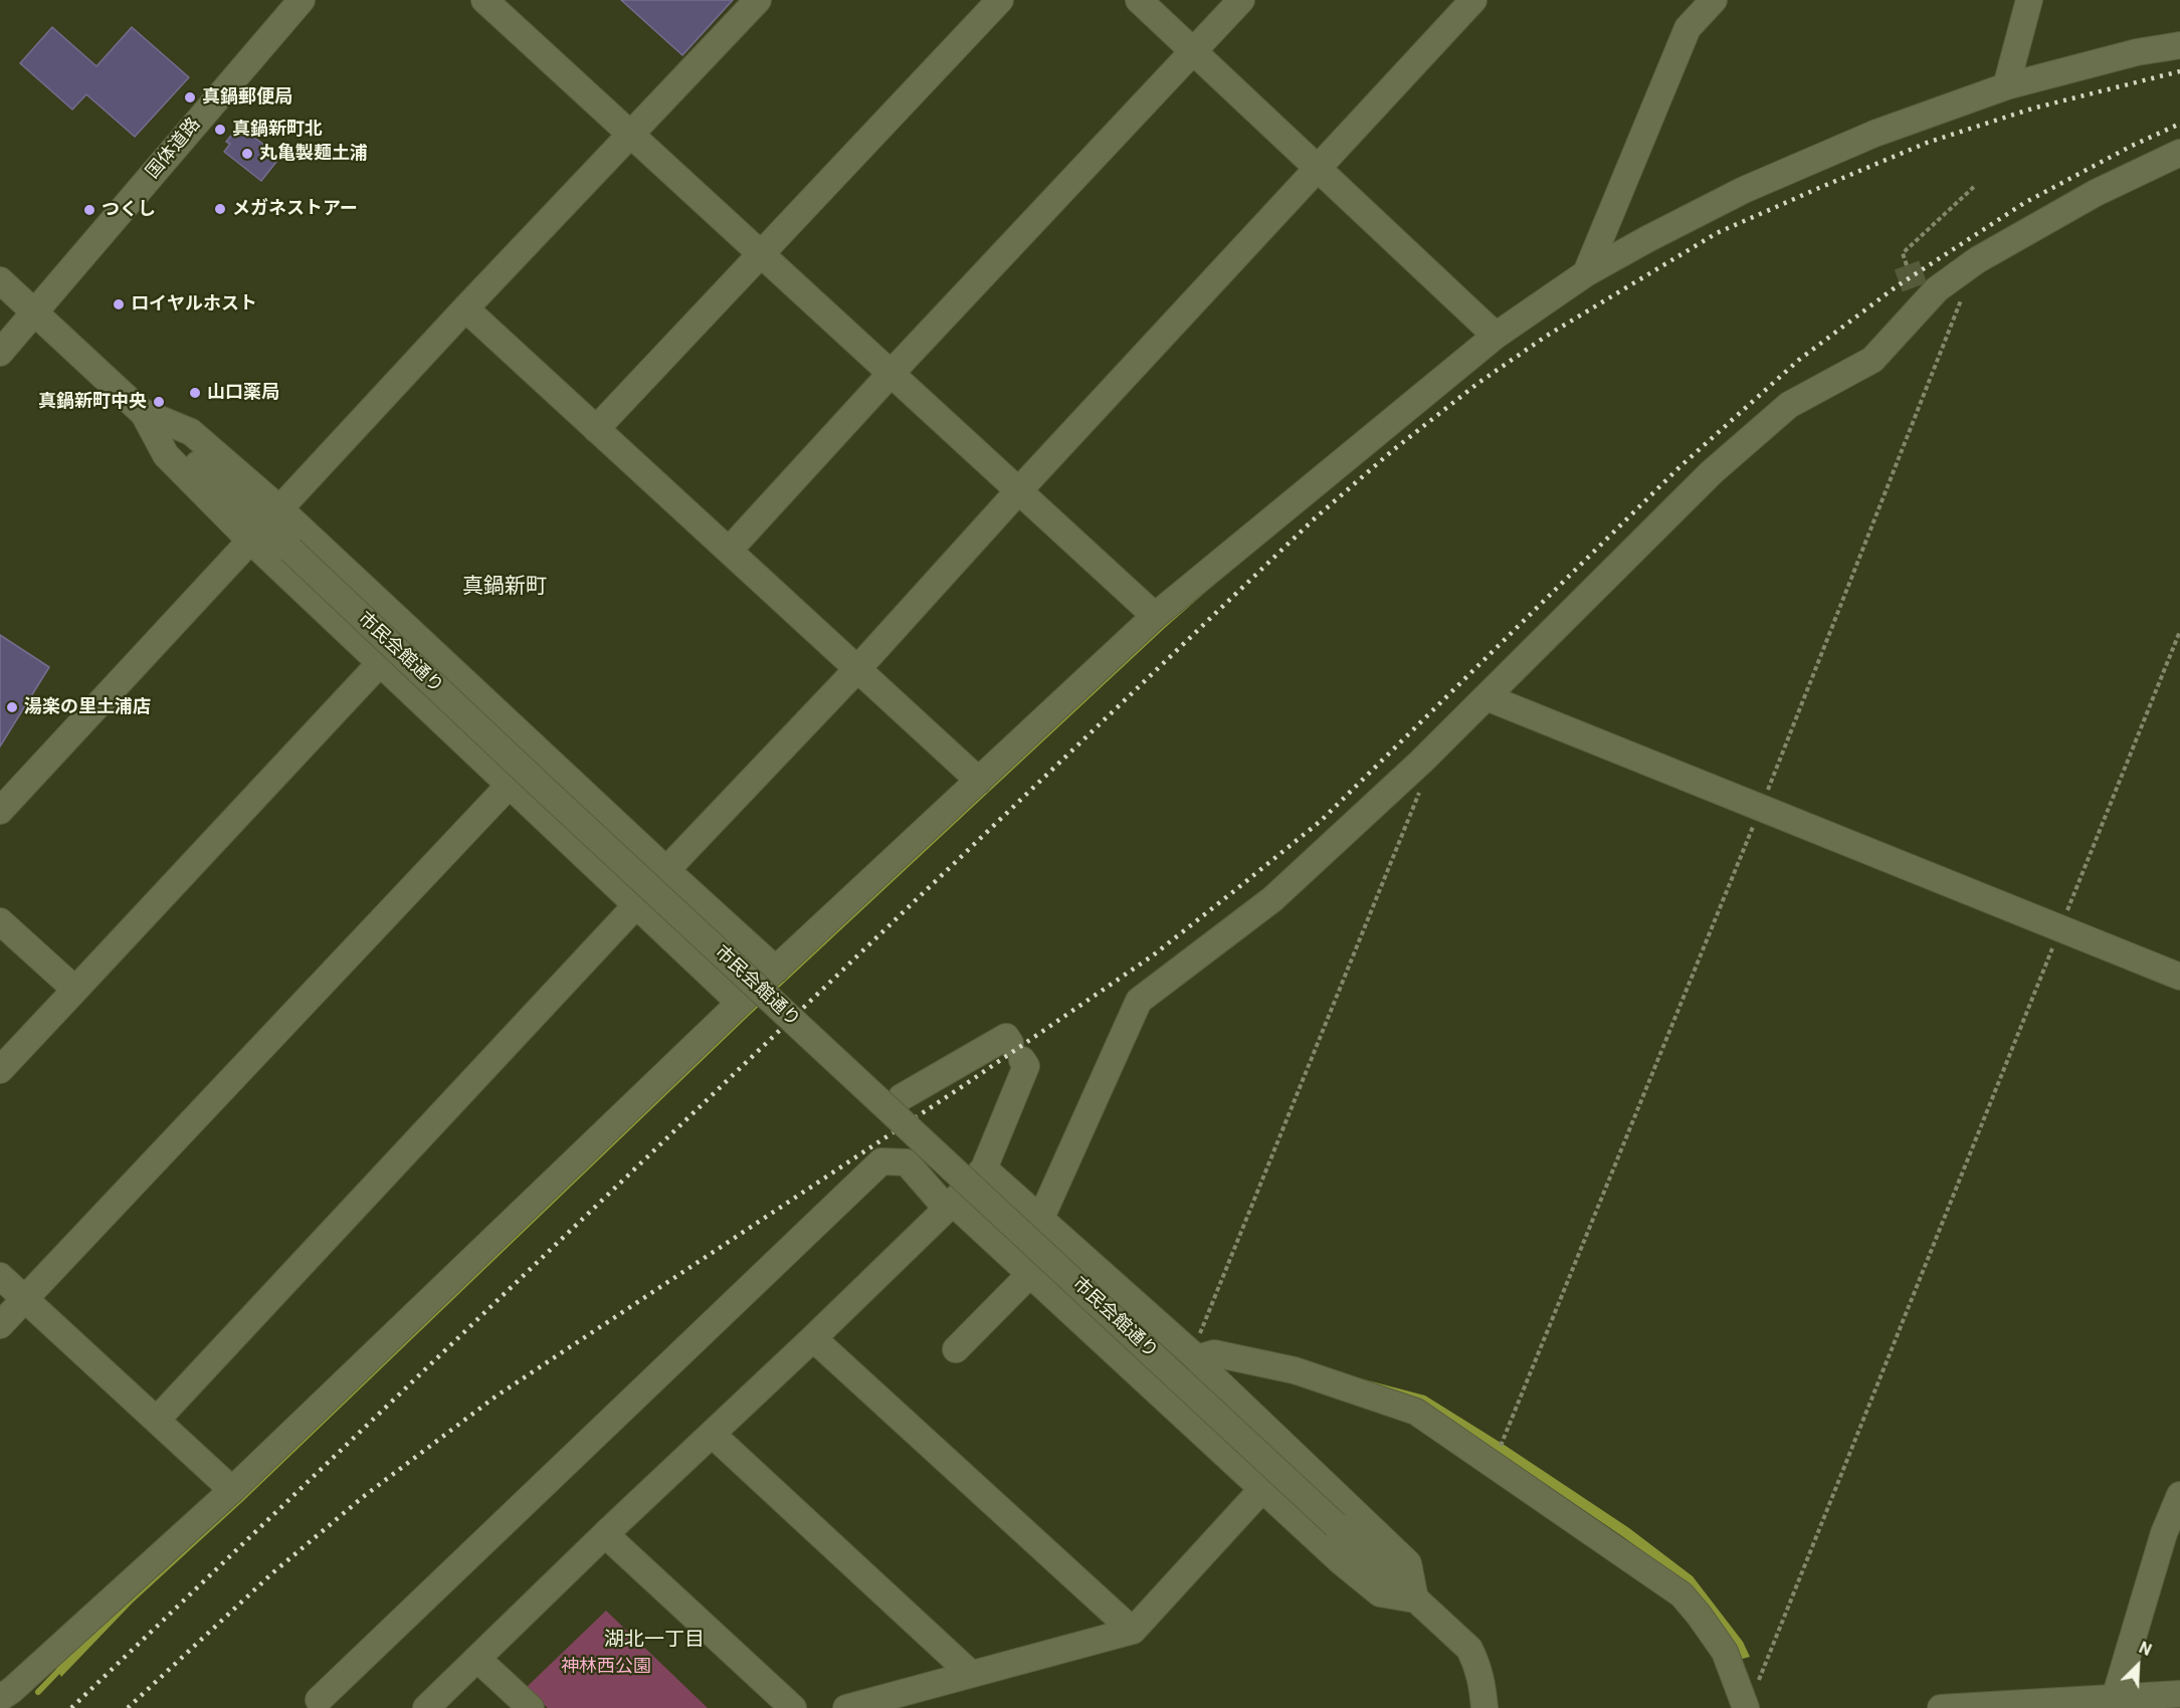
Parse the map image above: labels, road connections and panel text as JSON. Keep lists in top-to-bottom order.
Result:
{
  "streets": {
    "street": ["国体道路", "市民会館通り"]
  },
  "crossings": [
    ["国体道路", "市民会館通り"]
  ],
  "districts": ["真鍋新町", "湖北一丁目"],
  "parks": ["神林西公園"],
  "places": [
    "真鍋郵便局",
    "真鍋新町北",
    "丸亀製麺土浦",
    "メガネストアー",
    "つくし",
    "ロイヤルホスト",
    "山口薬局",
    "真鍋新町中央",
    "湯楽の里土浦店"
  ],
  "north": "top right"
}
